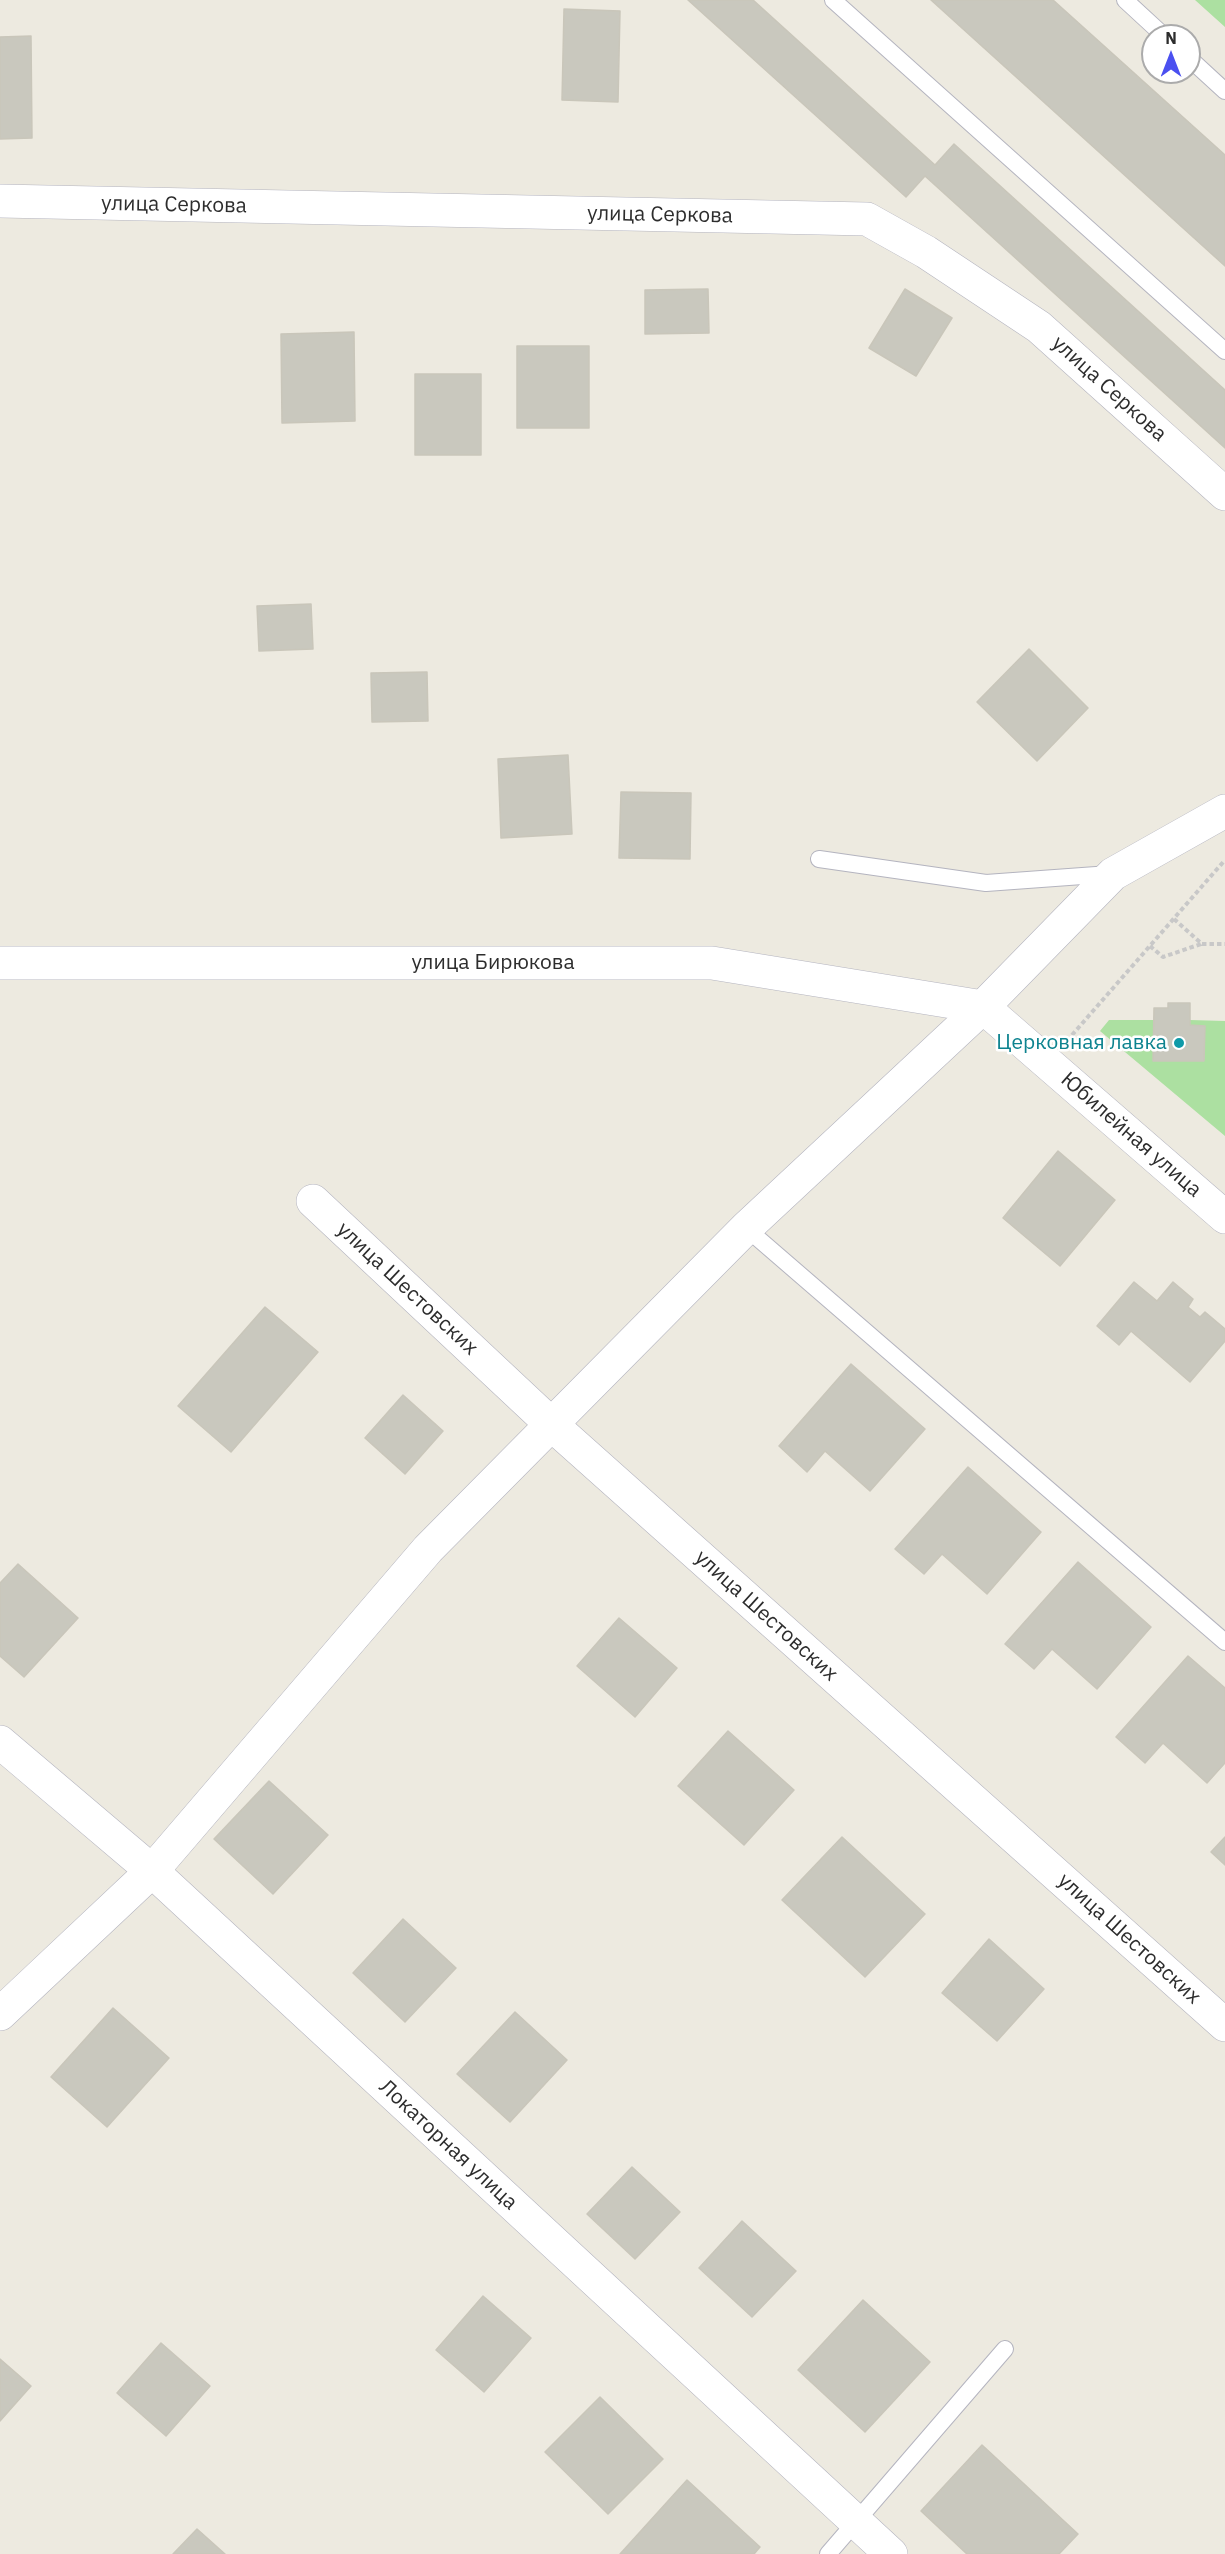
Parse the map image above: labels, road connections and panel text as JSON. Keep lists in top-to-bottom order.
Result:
{
  "streets": {
    "street": [
      "улица Серкова",
      "улица Бирюкова",
      "Юбилейная улица",
      "улица Шестовских",
      "Локаторная улица"
    ]
  },
  "crossings": [
    ["улица Бирюкова", "Юбилейная улица"]
  ],
  "places": ["Церковная лавка"],
  "north": "top"
}
